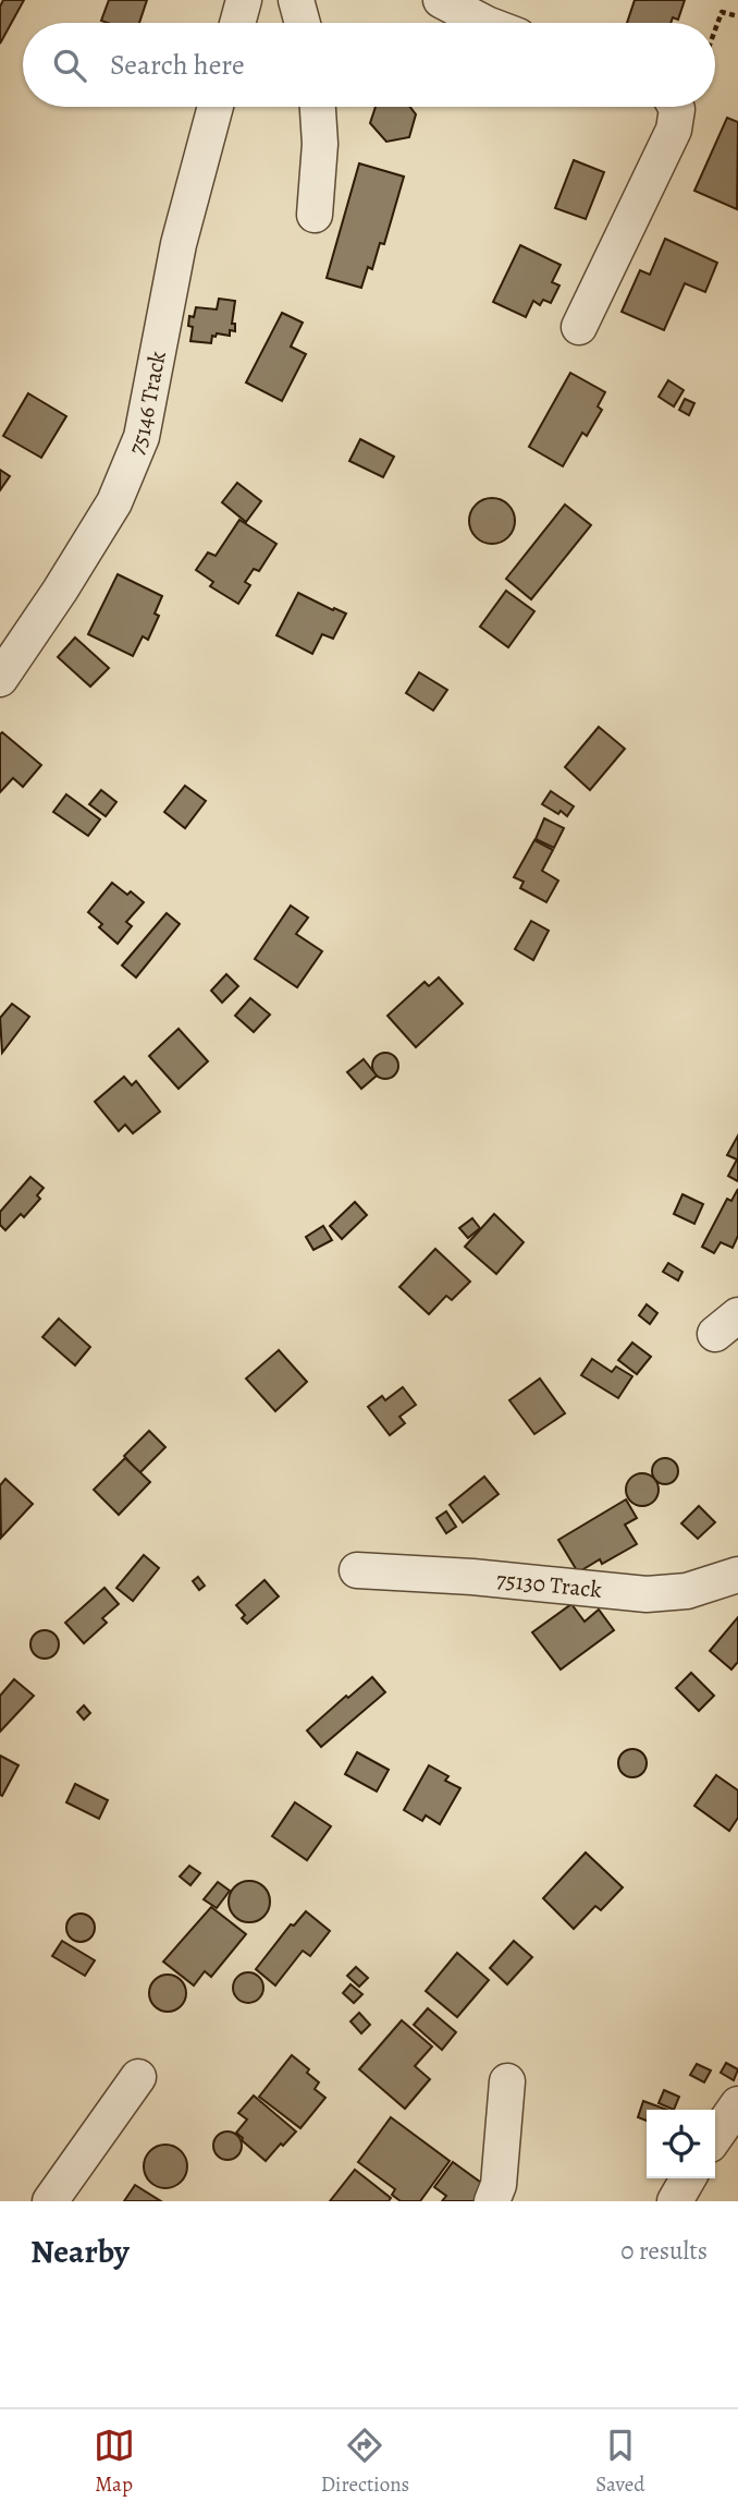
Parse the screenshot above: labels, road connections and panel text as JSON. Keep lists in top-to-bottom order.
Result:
{
  "streets": {
    "street": ["75146 Track", "75130 Track"]
  },
  "page": {
    "search": "Search here",
    "heading": ["Nearby", "0 results"],
    "nav": ["Map", "Directions", "Saved"]
  }
}
